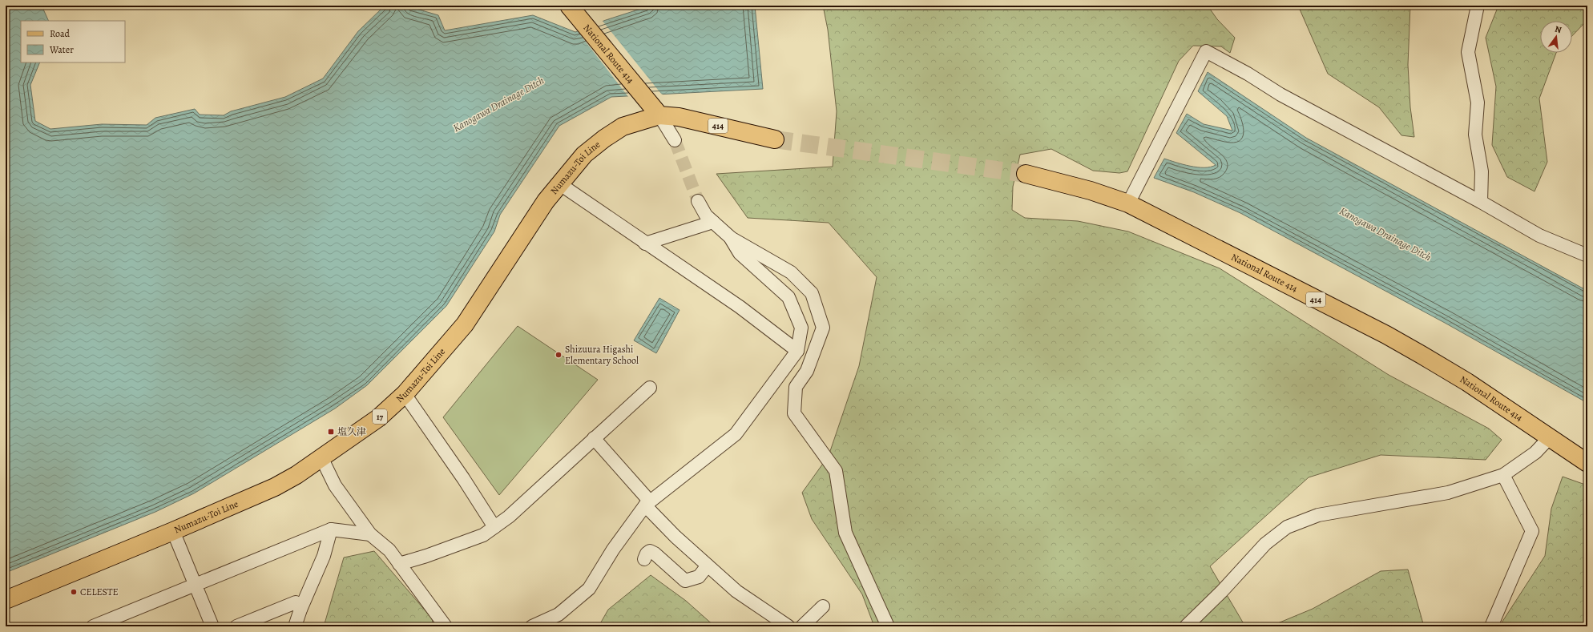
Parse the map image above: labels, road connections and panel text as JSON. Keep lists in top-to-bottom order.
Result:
{
  "streets": {
    "main road": [
      "National Route 414",
      "414",
      "Numazu-Toi Line",
      "17"
    ]
  },
  "crossings": [
    ["National Route 414", "414"],
    ["National Route 414", "Numazu-Toi Line"],
    ["414", "Numazu-Toi Line"]
  ],
  "water": ["Kanogawa Drainage Ditch"],
  "places": {
    "other": ["Shizuura Higashi Elementary School", "CELESTE"],
    "transit": ["塩久津"]
  },
  "legend": ["Road", "Water"],
  "north": "top"
}
